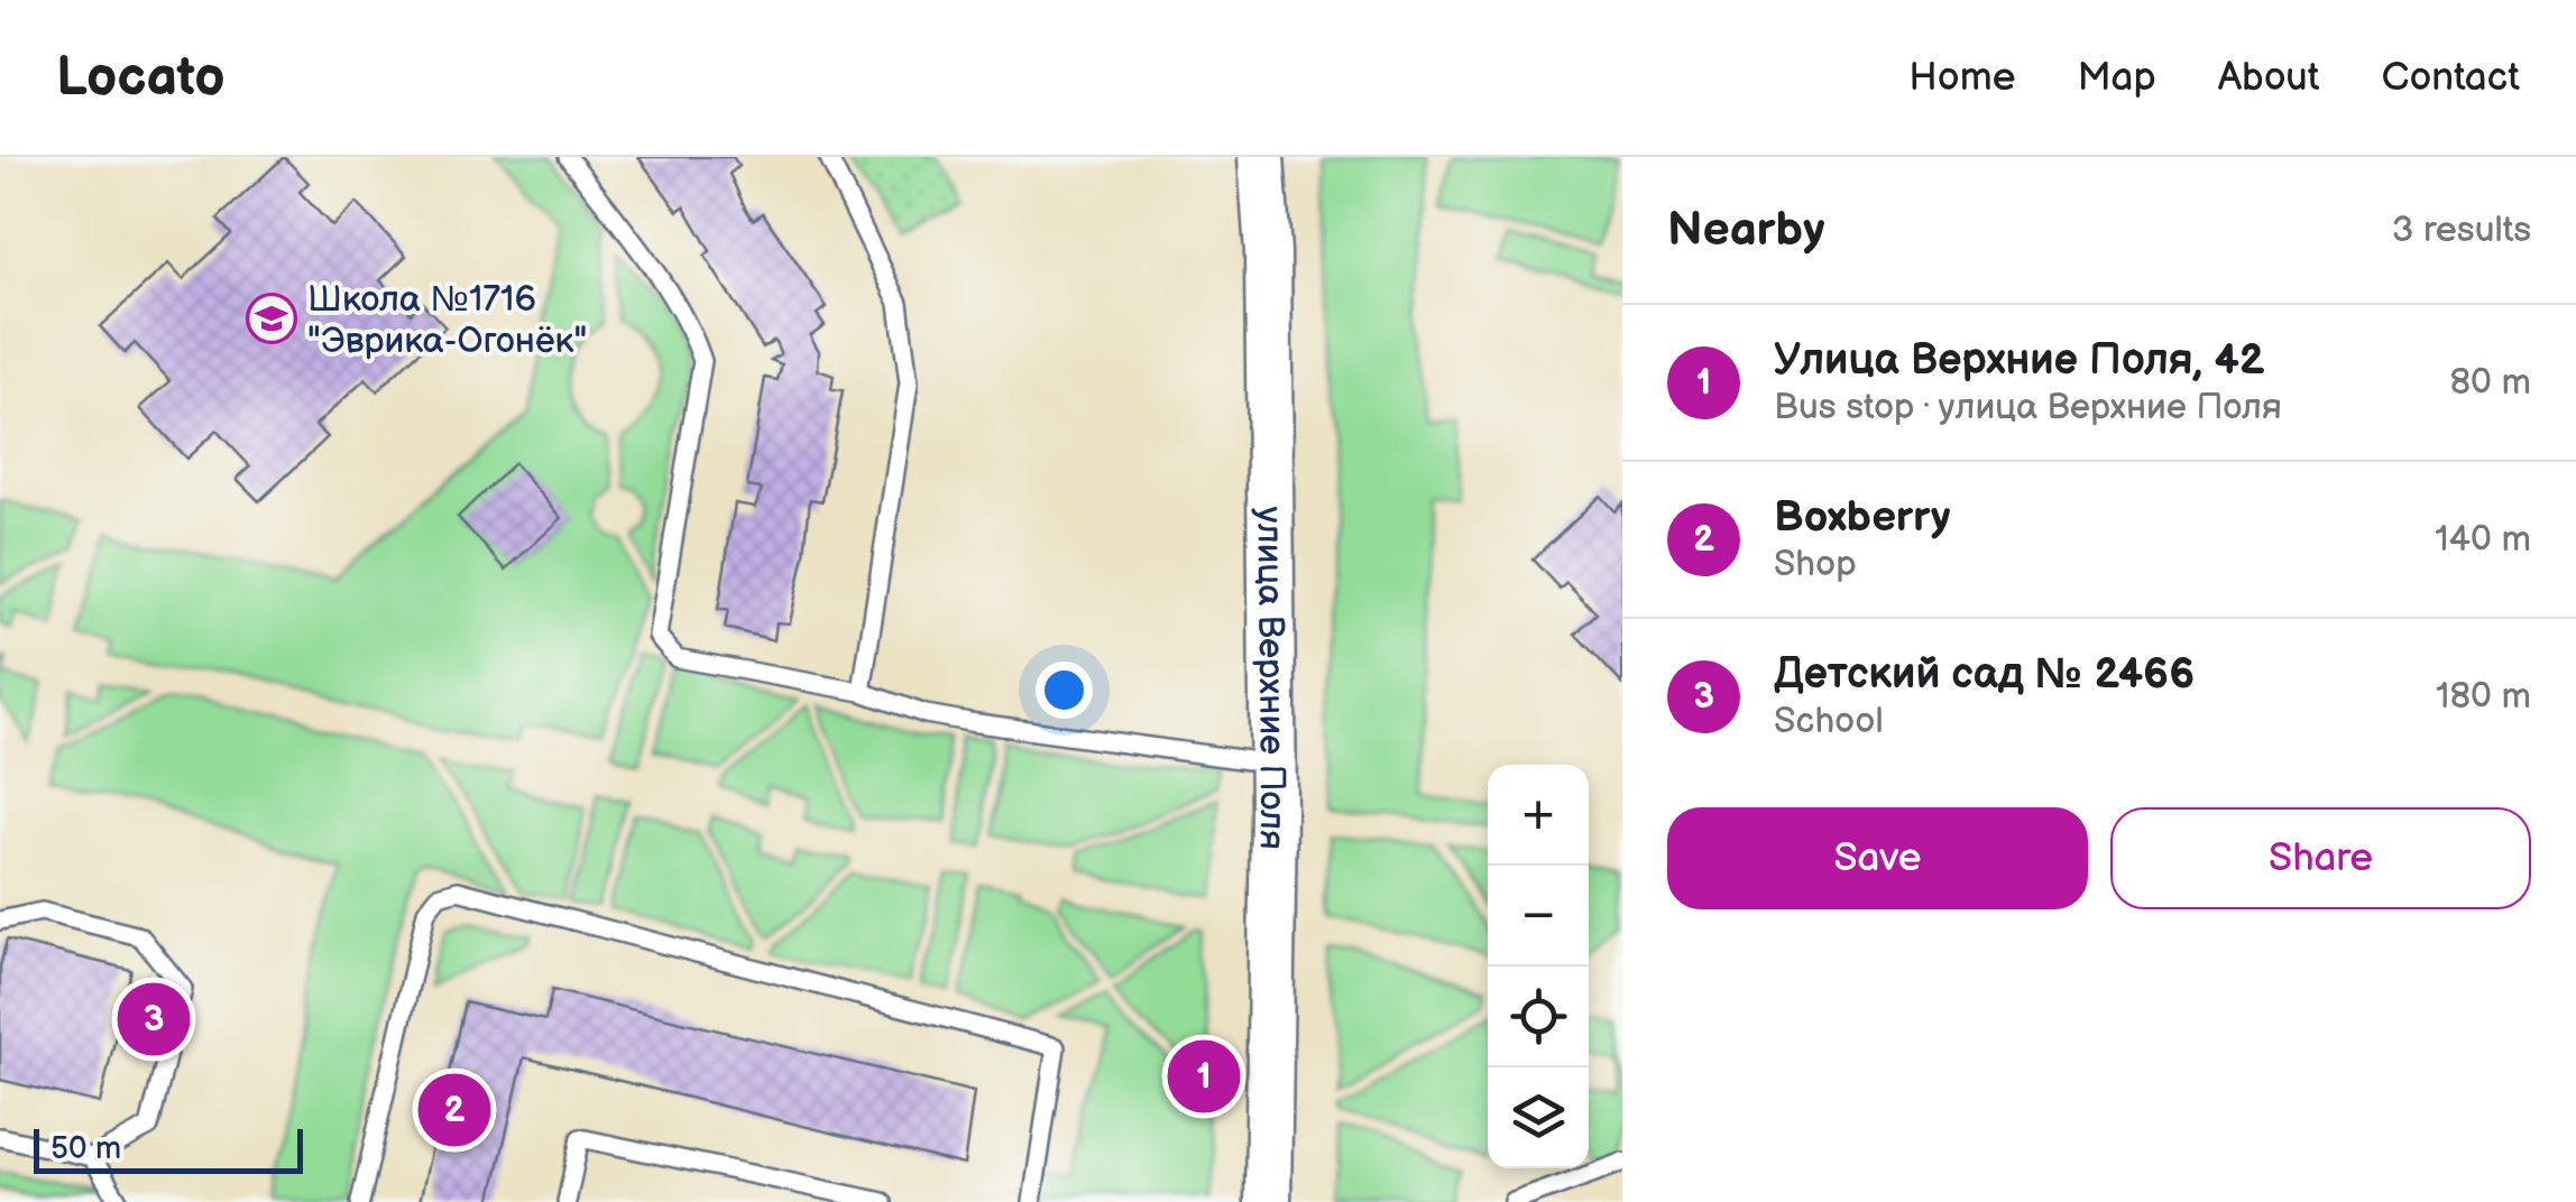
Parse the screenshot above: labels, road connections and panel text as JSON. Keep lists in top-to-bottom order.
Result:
{
  "streets": {
    "street": ["улица Верхние Поля"]
  },
  "places": {
    "school or university": ["Школа №1716 \"Эврика-Огонёк\""]
  },
  "scale_bar": "50 m",
  "page": {
    "header": "Locato",
    "nav": [
      "Home",
      "Map",
      "About",
      "Contact"
    ],
    "heading": ["Nearby", "3 results"],
    "list": [
      {
        "mark": "1",
        "name": "Улица Верхние Поля, 42",
        "note": "Bus stop · улица Верхние Поля",
        "value": "80 m"
      },
      {
        "mark": "2",
        "name": "Boxberry",
        "note": "Shop",
        "value": "140 m"
      },
      {
        "mark": "3",
        "name": "Детский сад № 2466",
        "note": "School",
        "value": "180 m"
      }
    ],
    "map_buttons": ["+", "−"],
    "buttons": ["Save", "Share"],
    "pins": ["3", "1", "2"],
    "scale": "50 m"
  }
}
